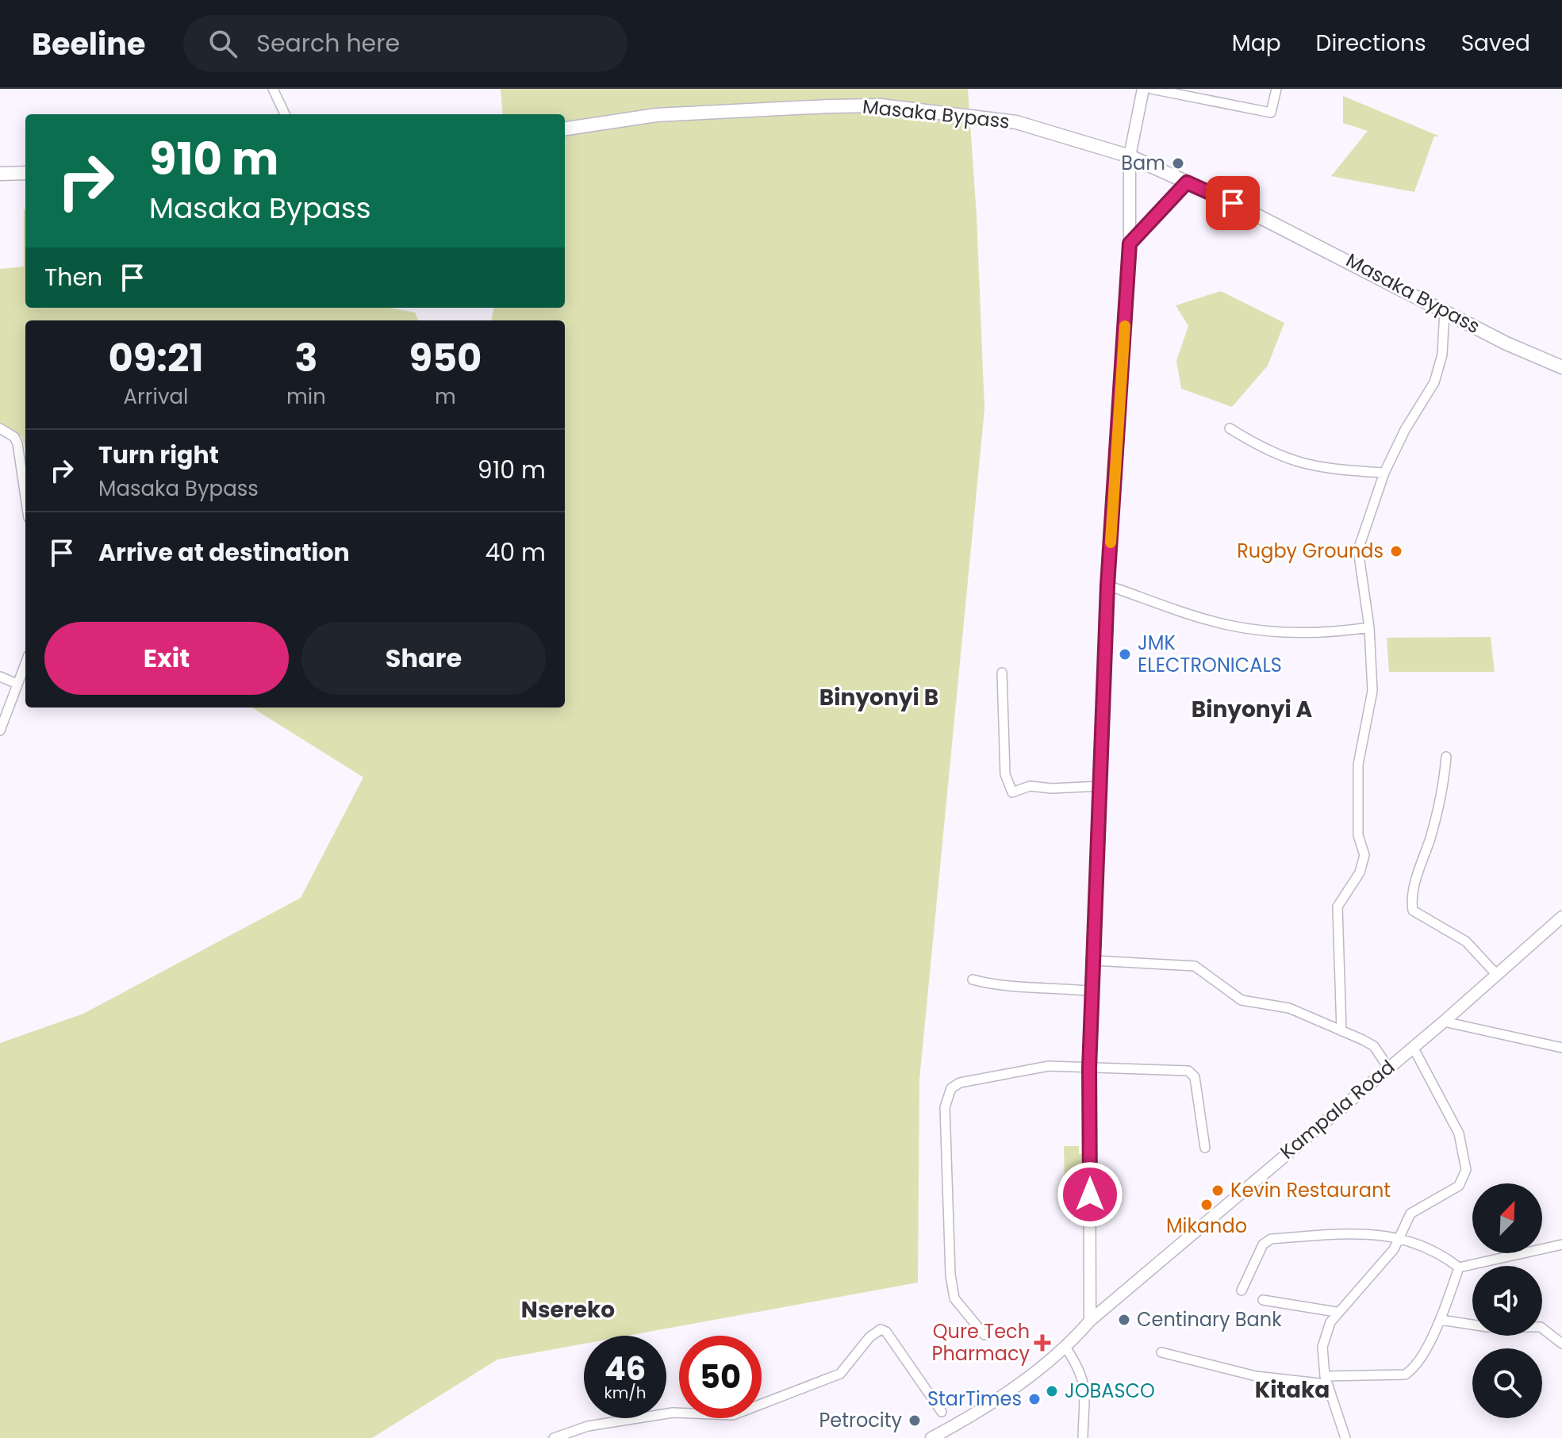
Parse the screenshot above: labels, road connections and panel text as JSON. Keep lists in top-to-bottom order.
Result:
{
  "streets": {
    "highway": ["Masaka Bypass"],
    "main road": ["Kampala Road"]
  },
  "districts": [
    "Binyonyi B",
    "Binyonyi A",
    "Nsereko",
    "Kitaka"
  ],
  "places": {
    "other": [
      "Bam",
      "Rugby Grounds",
      "JMK ELECTRONICALS",
      "Kevin Restaurant",
      "Mikando",
      "Centinary Bank",
      "JOBASCO",
      "StarTimes",
      "Petrocity"
    ],
    "health": ["Qure Tech Pharmacy"]
  },
  "north": "top right",
  "page": {
    "header": "Beeline",
    "search": "Search here",
    "nav": ["Map", "Directions", "Saved"],
    "turn": ["910 m", "Masaka Bypass"],
    "then": "Then",
    "eta": [
      "09:21",
      "Arrival",
      "3",
      "min",
      "950",
      "m"
    ],
    "list": [
      {
        "name": "Turn right",
        "note": "Masaka Bypass",
        "value": "910 m"
      },
      {
        "name": "Arrive at destination",
        "value": "40 m"
      }
    ],
    "buttons": ["Exit", "Share"],
    "speed": "46 km/h",
    "limit": "50"
  }
}
